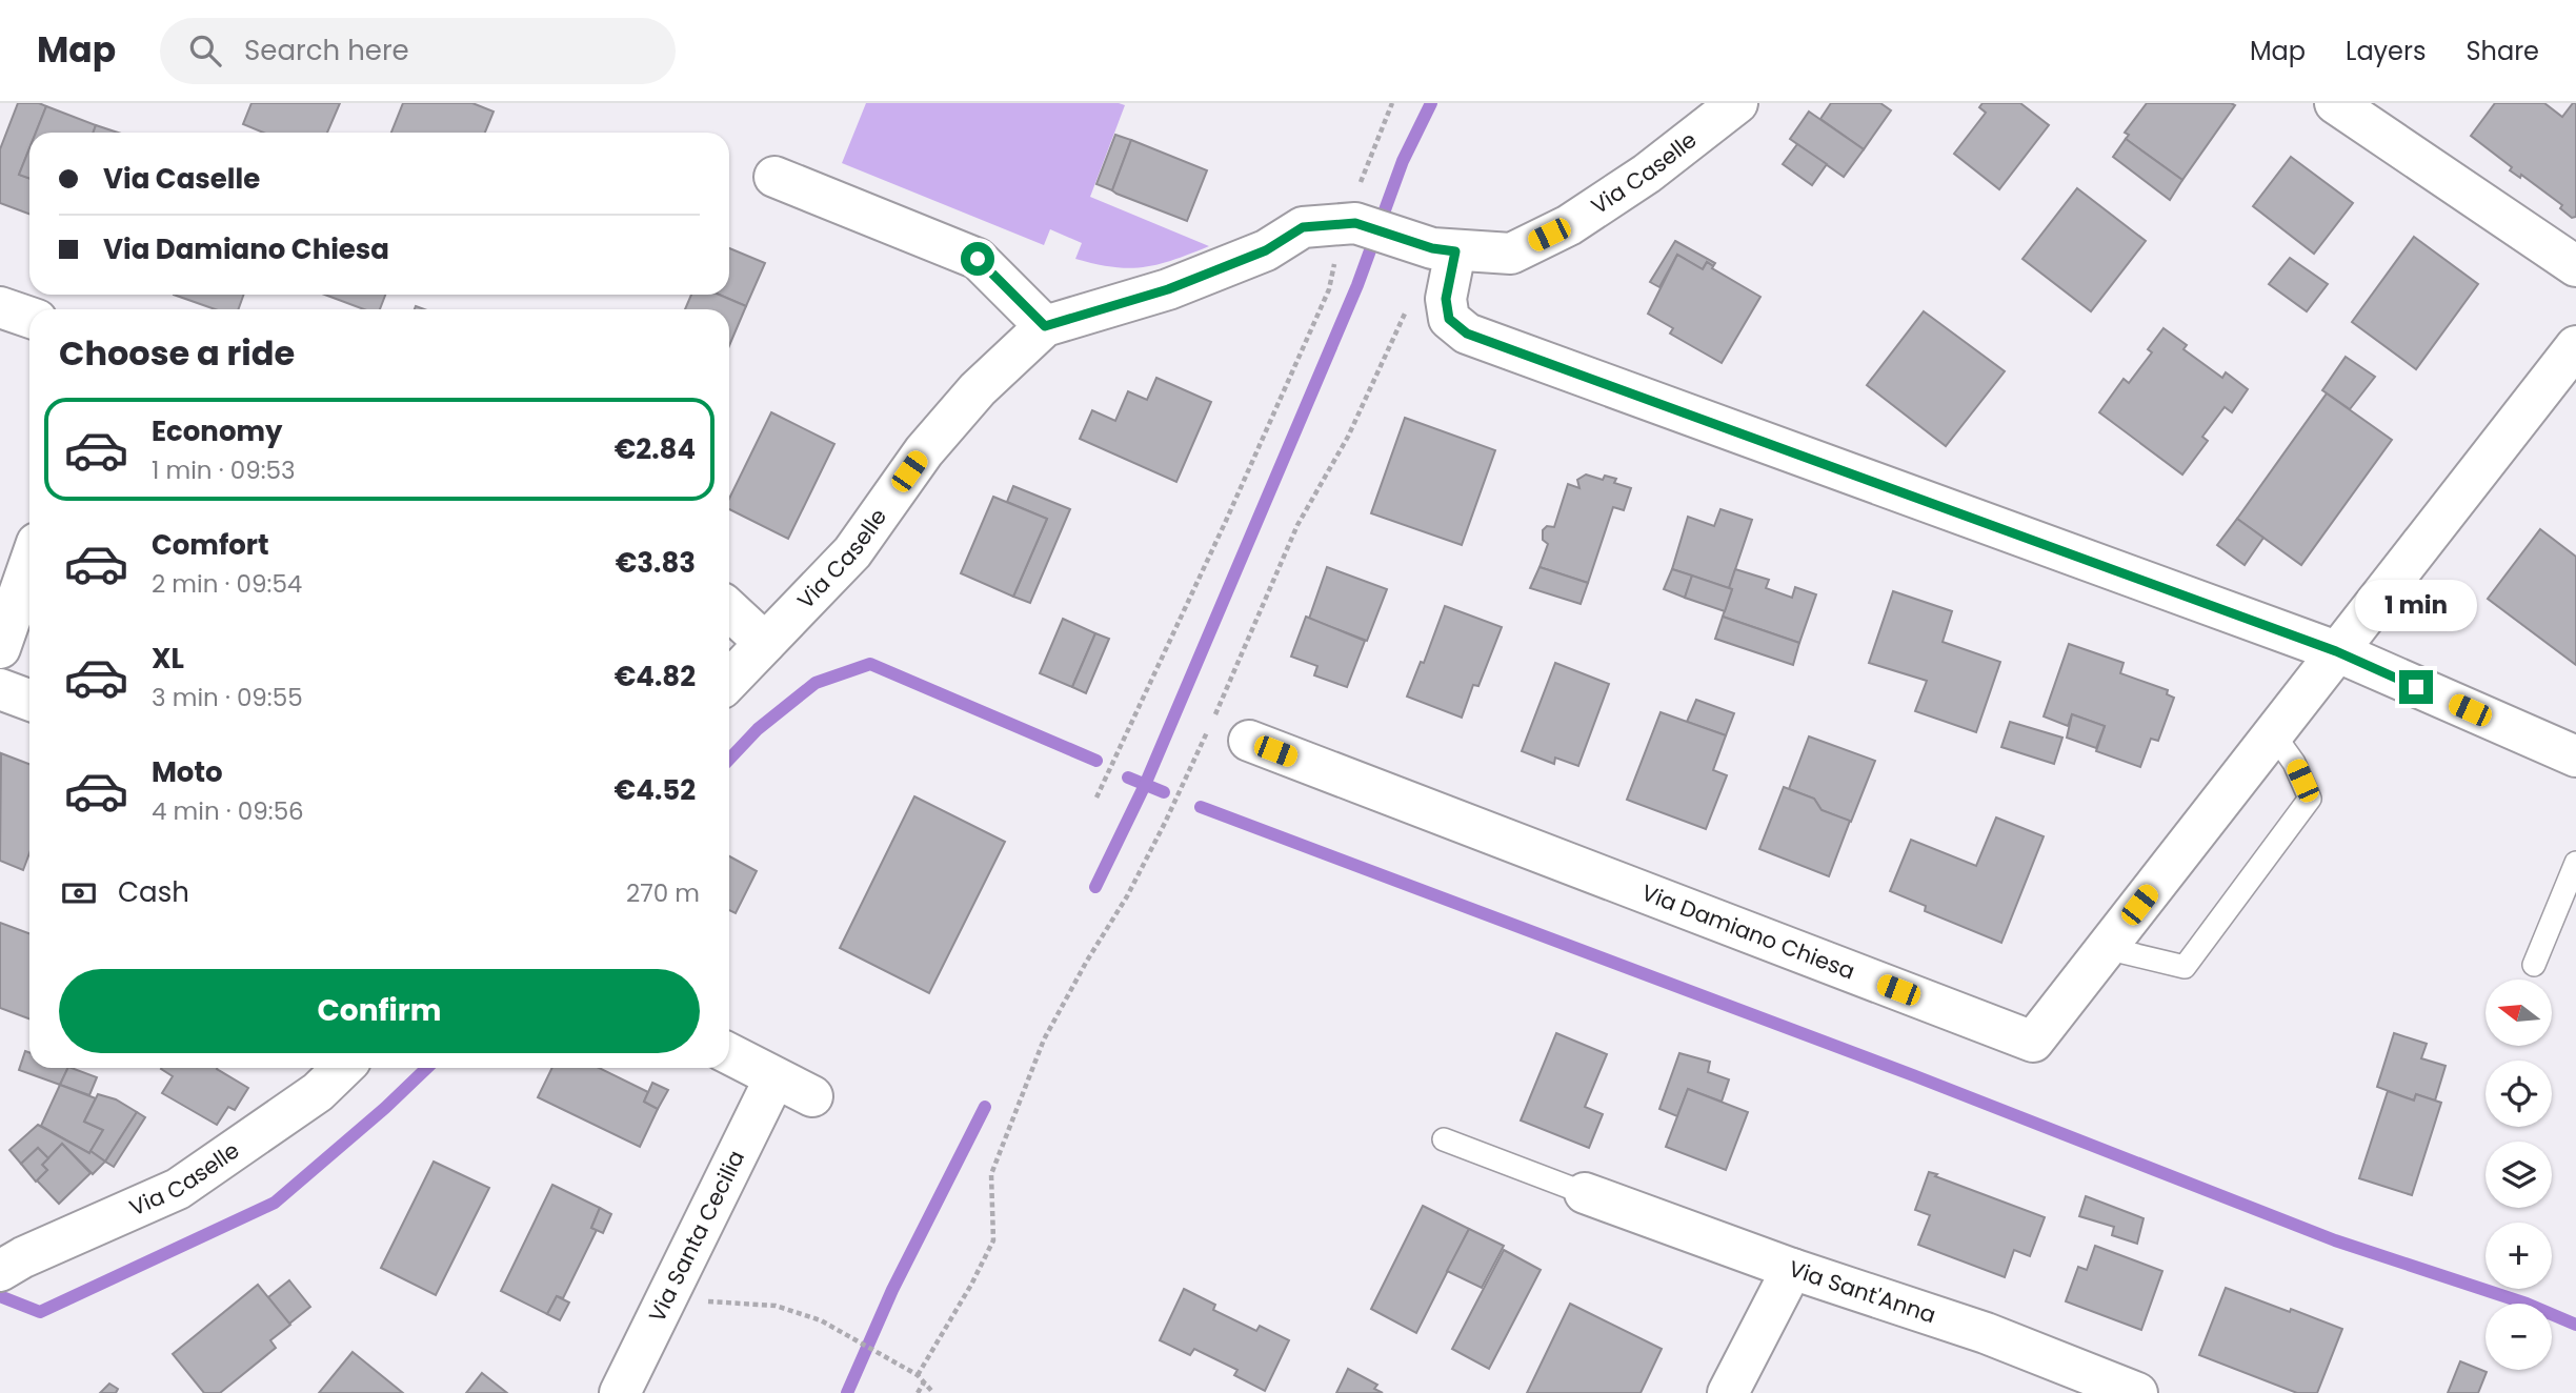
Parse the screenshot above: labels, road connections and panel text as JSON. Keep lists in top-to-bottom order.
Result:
{
  "streets": {
    "street": [
      "Via Caselle",
      "Via Damiano Chiesa",
      "Via Santa Cecilia",
      "Via Sant'Anna"
    ]
  },
  "north": "left",
  "page": {
    "header": "Map",
    "search": "Search here",
    "nav": ["Map", "Layers", "Share"],
    "banner": ["Via Caselle", "Via Damiano Chiesa"],
    "heading": "Choose a ride",
    "list": [
      {
        "name": "Economy",
        "note": "1 min · 09:53",
        "value": "€2.84"
      },
      {
        "name": "Comfort",
        "note": "2 min · 09:54",
        "value": "€3.83"
      },
      {
        "name": "XL",
        "note": "3 min · 09:55",
        "value": "€4.82"
      },
      {
        "name": "Moto",
        "note": "4 min · 09:56",
        "value": "€4.52"
      }
    ],
    "bubble": "1 min",
    "pay": ["Cash", "270 m"],
    "buttons": "Confirm",
    "map_buttons": ["+", "−"]
  }
}
